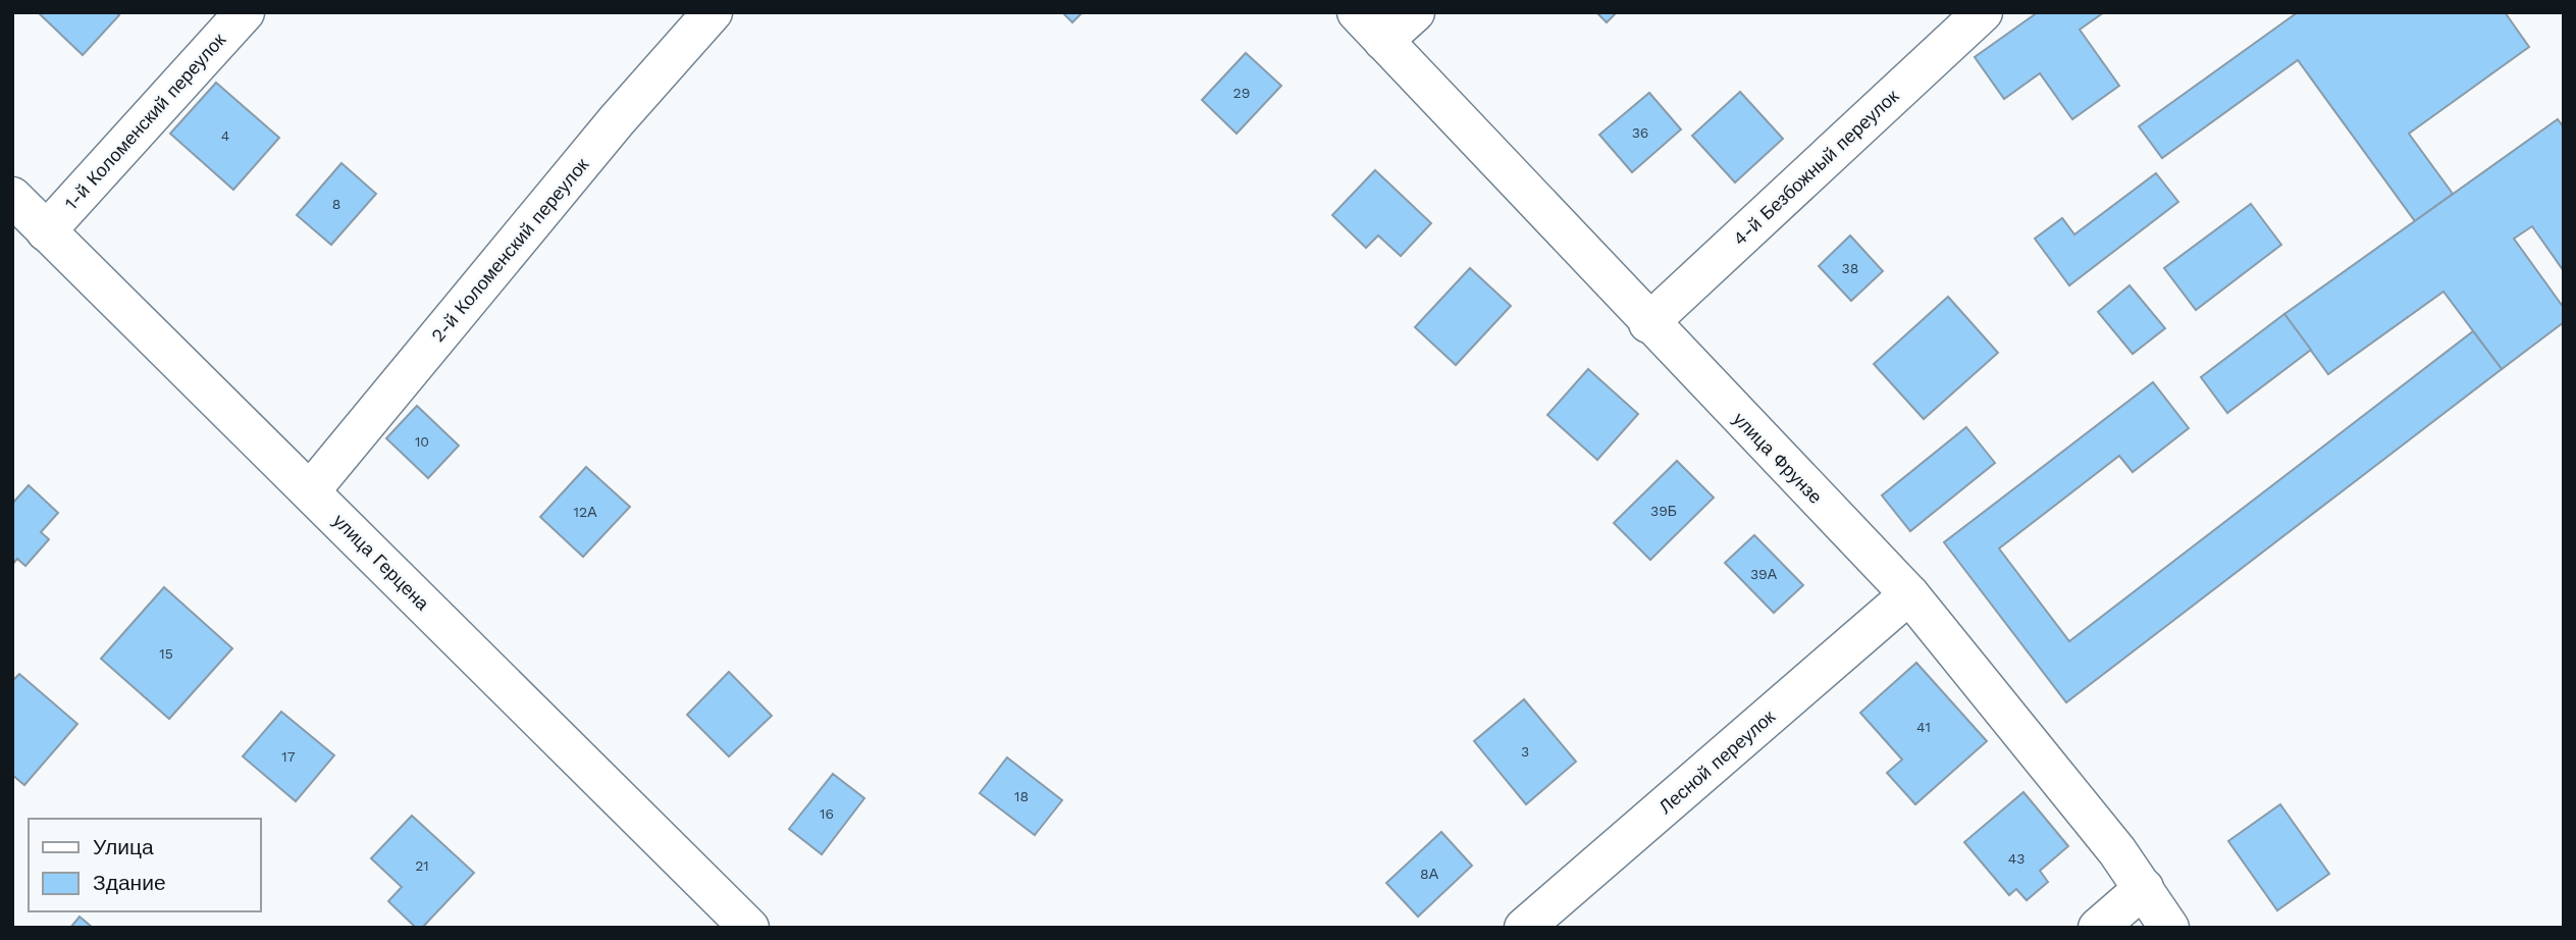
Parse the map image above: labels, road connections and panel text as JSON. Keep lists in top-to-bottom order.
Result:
{
  "streets": {
    "street": [
      "1-й Коломенский переулок",
      "4-й Безбожный переулок",
      "2-й Коломенский переулок",
      "улица Фрунзе",
      "улица Герцена",
      "Лесной переулок"
    ]
  },
  "crossings": [
    ["1-й Коломенский переулок", "улица Герцена"],
    ["4-й Безбожный переулок", "улица Фрунзе"],
    ["2-й Коломенский переулок", "улица Герцена"],
    ["улица Фрунзе", "Лесной переулок"]
  ],
  "house_numbers": [
    "29",
    "36",
    "4",
    "8",
    "38",
    "10",
    "39Б",
    "12А",
    "39А",
    "15",
    "41",
    "3",
    "17",
    "18",
    "16",
    "43",
    "21",
    "8А"
  ],
  "legend": ["Улица", "Здание"]
}
